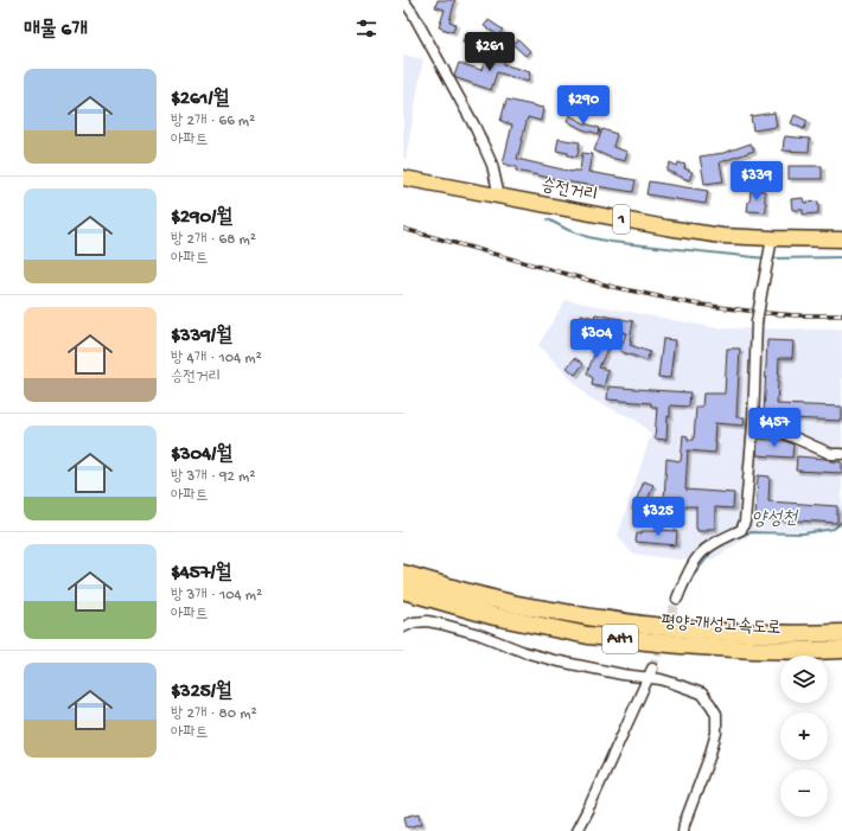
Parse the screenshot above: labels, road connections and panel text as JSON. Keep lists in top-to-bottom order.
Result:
{
  "streets": {
    "highway": ["평양-개성고속도로", "AH1"],
    "main road": ["승전거리", "1"]
  },
  "water": ["양성천"],
  "page": {
    "heading": "매물 6개",
    "price": [
      "$261",
      "$290",
      "$339",
      "$304",
      "$457",
      "$325"
    ],
    "list": [
      {
        "name": "$261/월",
        "note": "방 2개 · 66 m² · 아파트"
      },
      {
        "name": "$290/월",
        "note": "방 2개 · 68 m² · 아파트"
      },
      {
        "name": "$339/월",
        "note": "방 4개 · 104 m² · 승전거리"
      },
      {
        "name": "$304/월",
        "note": "방 3개 · 92 m² · 아파트"
      },
      {
        "name": "$457/월",
        "note": "방 3개 · 104 m² · 아파트"
      },
      {
        "name": "$325/월",
        "note": "방 2개 · 80 m² · 아파트"
      }
    ],
    "map_buttons": ["+", "−"]
  }
}
